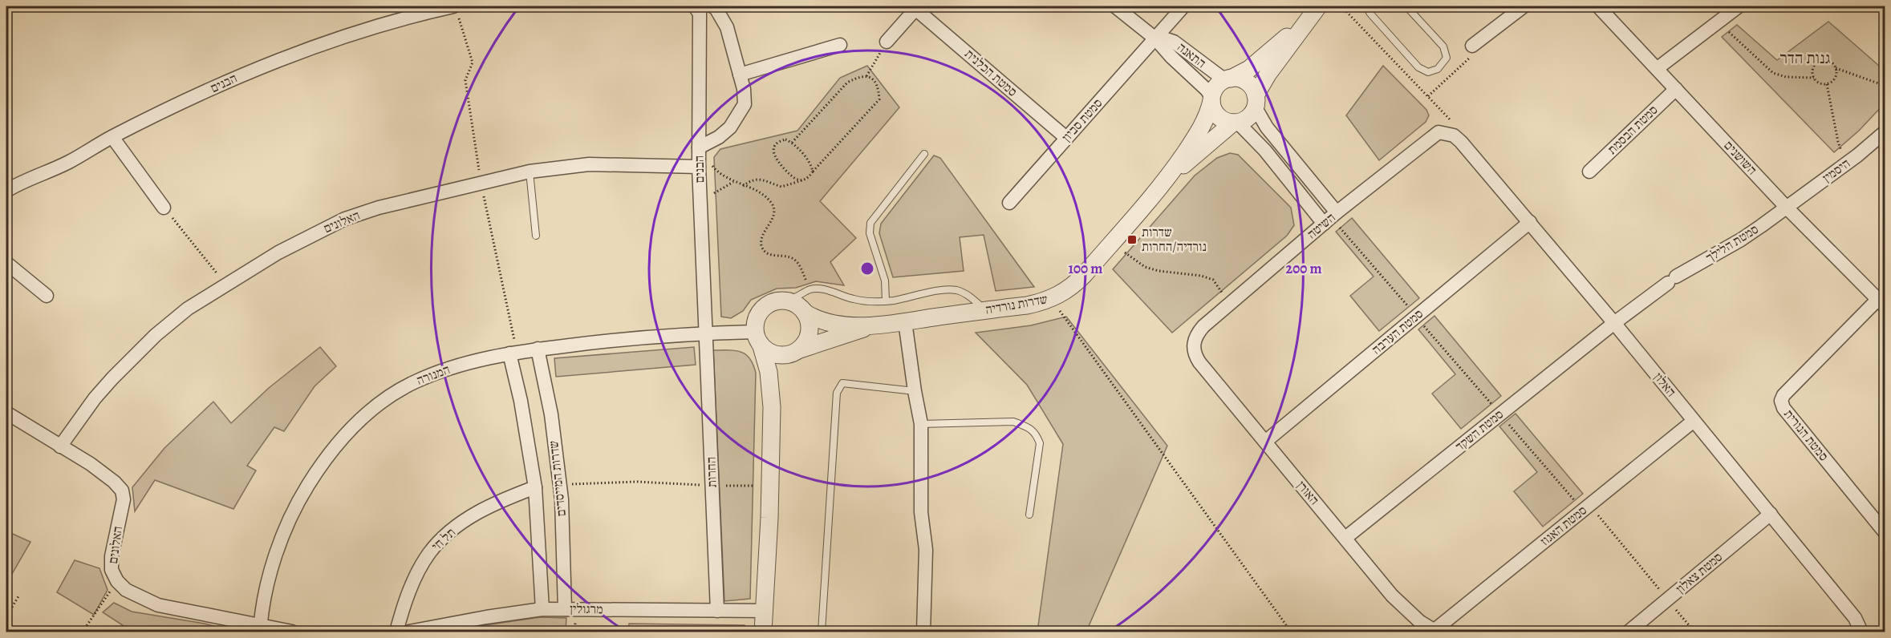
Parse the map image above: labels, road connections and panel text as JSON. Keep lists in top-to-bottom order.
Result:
{
  "streets": {
    "street": [
      "התאנה",
      "סמטת הכלנית",
      "הבנים",
      "סמטת סביון",
      "סמטת הבסמת",
      "השושנים",
      "היסמין",
      "האלונים",
      "השיטה",
      "סמטת הלילך",
      "שדרות נורדיה",
      "סמטת הערבה",
      "המנורה",
      "האלון",
      "סמטת השקד",
      "סמטת הנורית",
      "החרות",
      "שדרות המייסדים",
      "האורן",
      "סמטת האגוז",
      "תל חי",
      "סמטת צאלון",
      "מרגולין"
    ]
  },
  "crossings": [
    ["התאנה", "סמטת סביון"],
    ["התאנה", "שדרות נורדיה"],
    ["סמטת הכלנית", "סמטת סביון"],
    ["הבנים", "האלונים"],
    ["הבנים", "המנורה"],
    ["הבנים", "החרות"],
    ["סמטת הבסמת", "השושנים"],
    ["השושנים", "היסמין"],
    ["השושנים", "סמטת הלילך"],
    ["השושנים", "סמטת הנורית"],
    ["היסמין", "סמטת הלילך"],
    ["האלונים", "המנורה"],
    ["השיטה", "האלון"],
    ["השיטה", "האורן"],
    ["סמטת הלילך", "האלון"],
    ["סמטת הלילך", "סמטת השקד"],
    ["שדרות נורדיה", "המנורה"],
    ["סמטת הערבה", "האלון"],
    ["סמטת הערבה", "האורן"],
    ["המנורה", "החרות"],
    ["המנורה", "שדרות המייסדים"],
    ["האלון", "סמטת השקד"],
    ["האלון", "סמטת האגוז"],
    ["האלון", "סמטת צאלון"],
    ["סמטת השקד", "האורן"],
    ["החרות", "מרגולין"],
    ["שדרות המייסדים", "תל חי"],
    ["שדרות המייסדים", "מרגולין"],
    ["האורן", "סמטת האגוז"]
  ],
  "districts": ["גנות הדר"],
  "places": {
    "transit": ["שדרות נורדיה/החרות"]
  },
  "rings": ["100 m", "200 m"]
}
